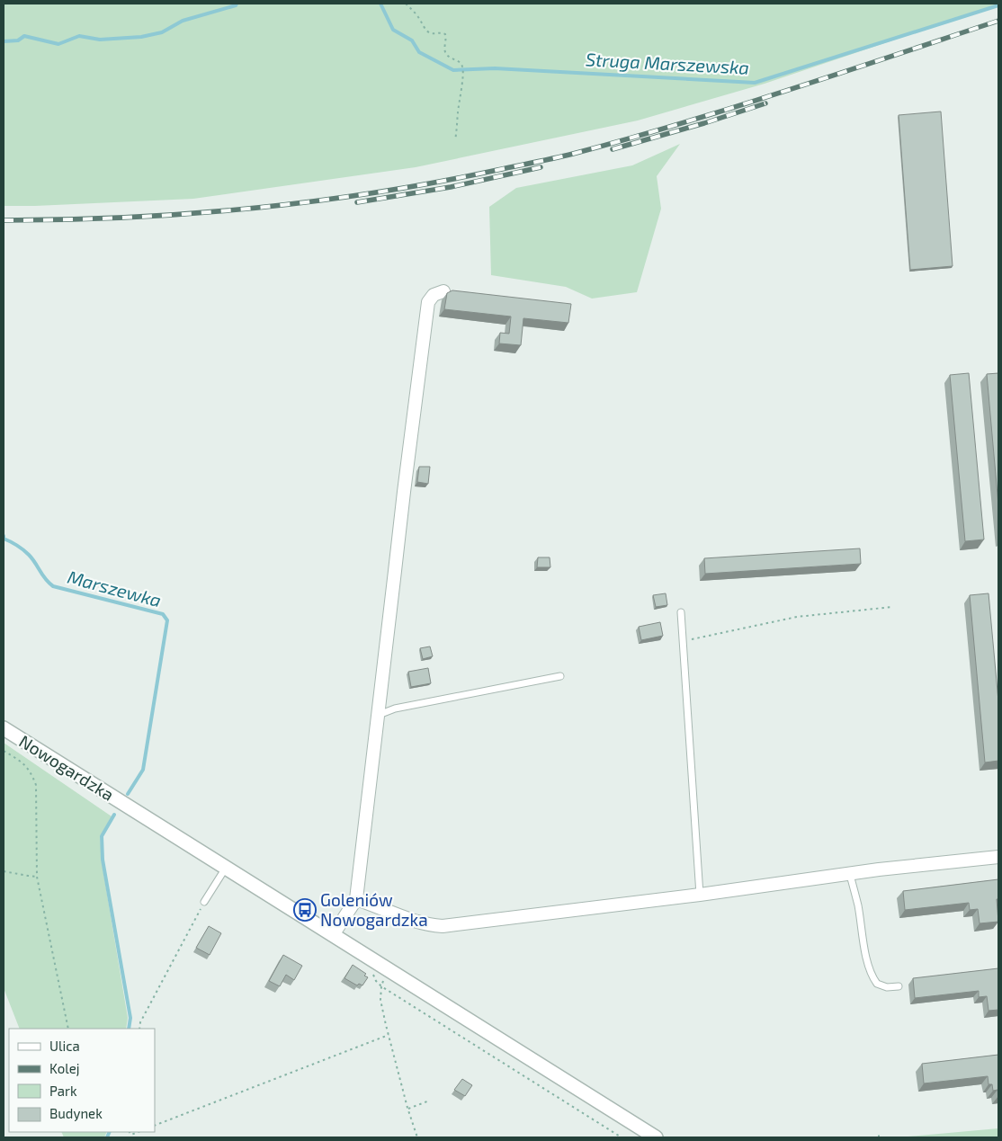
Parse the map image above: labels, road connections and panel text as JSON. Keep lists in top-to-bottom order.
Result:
{
  "streets": {
    "street": ["Nowogardzka"]
  },
  "water": ["Struga Marszewska", "Marszewka"],
  "places": {
    "bus stop": ["Goleniów Nowogardzka"]
  },
  "legend": [
    "Ulica",
    "Kolej",
    "Park",
    "Budynek"
  ]
}
